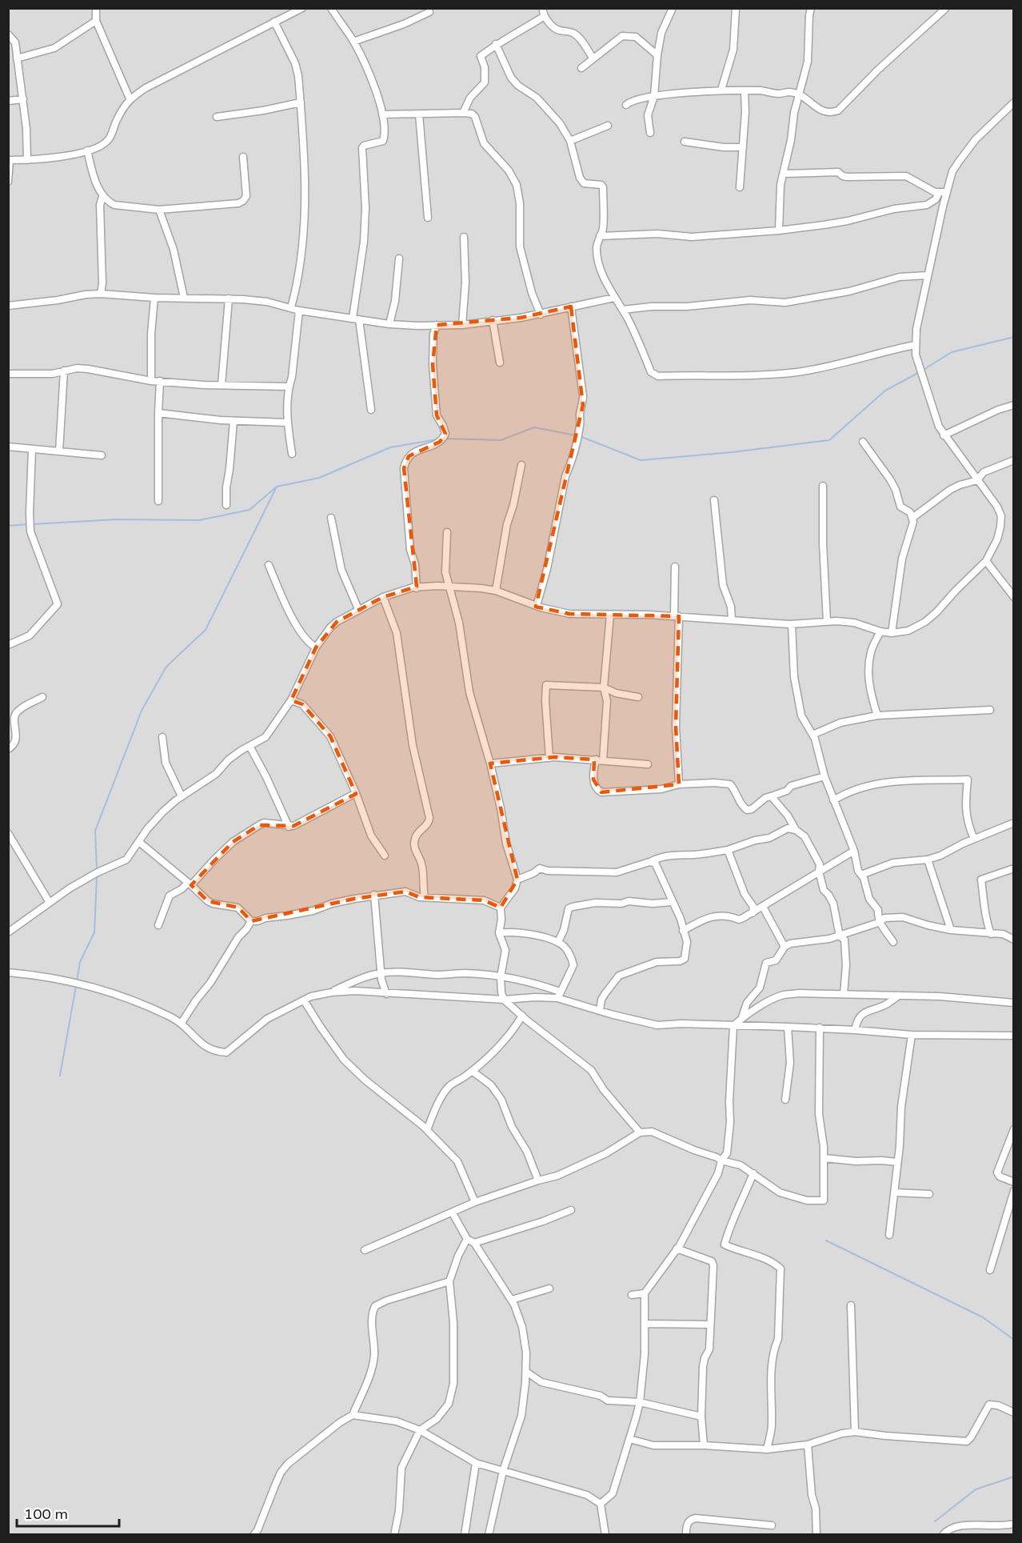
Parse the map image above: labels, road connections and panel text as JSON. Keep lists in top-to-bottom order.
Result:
{
  "scale_bar": "100 m"
}
